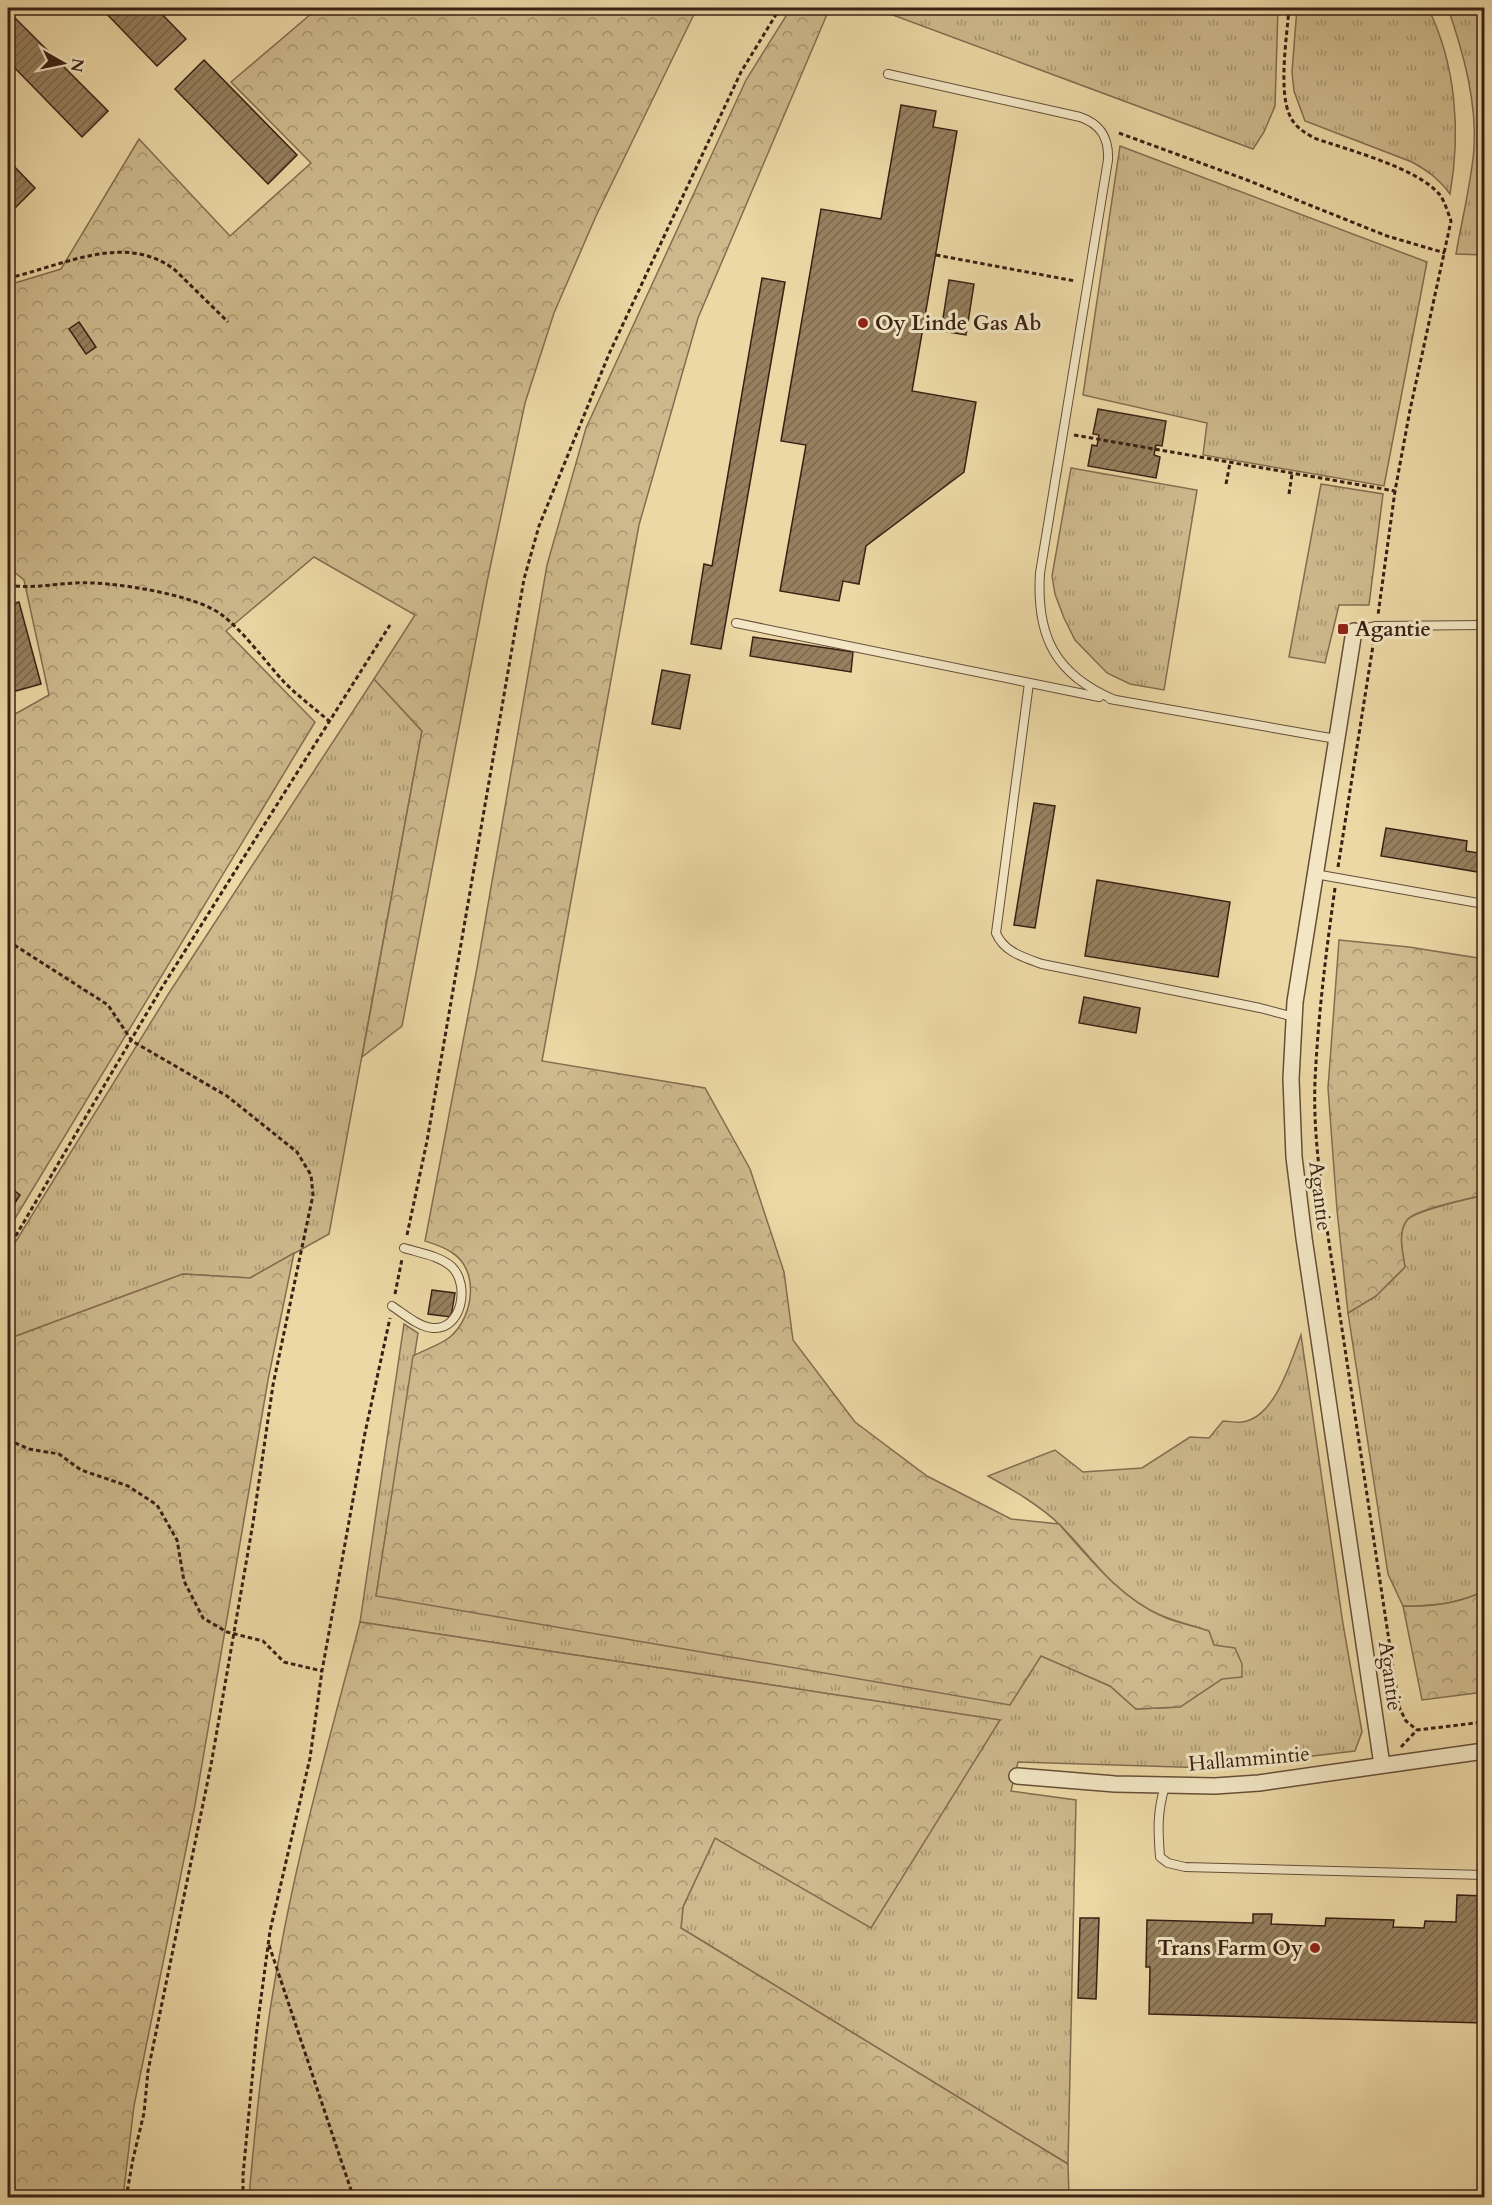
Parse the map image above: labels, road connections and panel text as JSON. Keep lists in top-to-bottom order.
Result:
{
  "streets": {
    "street": ["Agantie", "Hallammintie"]
  },
  "crossings": [
    ["Agantie", "Hallammintie"]
  ],
  "places": {
    "other": ["Oy Linde Gas Ab", "Trans Farm Oy"],
    "transit": ["Agantie"]
  },
  "north": "right"
}
